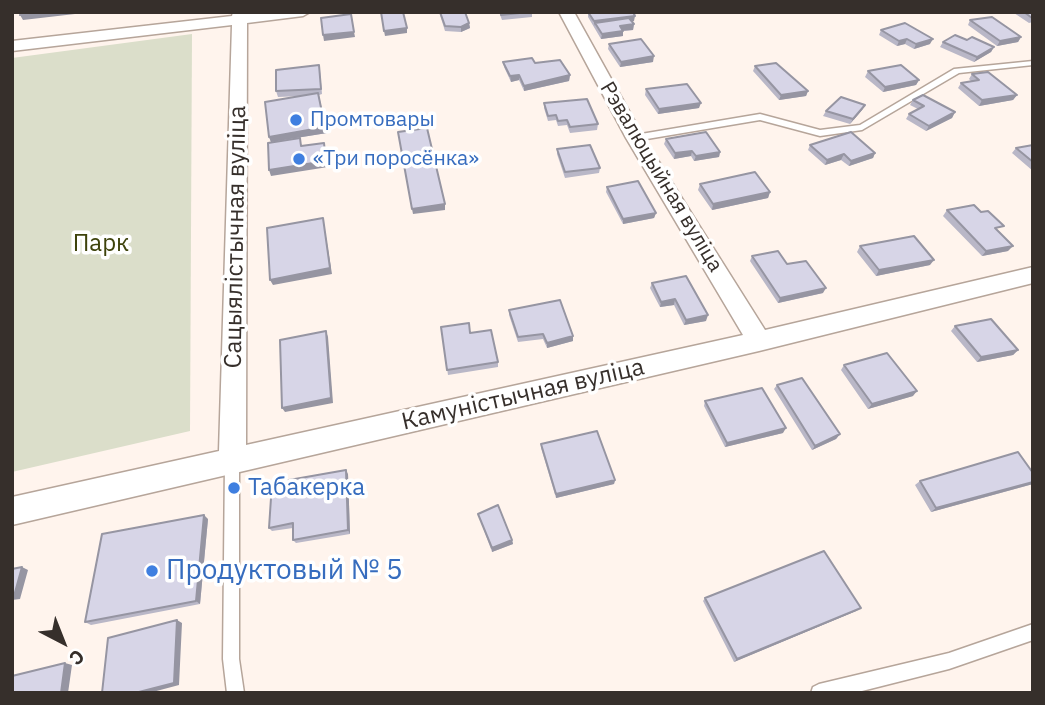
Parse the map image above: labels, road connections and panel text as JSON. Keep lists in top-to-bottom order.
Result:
{
  "streets": {
    "street": ["Рэвалюцыйная вуліца", "Сацыялістычная вуліца", "Камуністычная вуліца"]
  },
  "crossings": [
    ["Рэвалюцыйная вуліца", "Камуністычная вуліца"],
    ["Сацыялістычная вуліца", "Камуністычная вуліца"]
  ],
  "parks": ["Парк"],
  "places": [
    "Промтовары",
    "«Три поросёнка»",
    "Табакерка",
    "Продуктовый № 5"
  ],
  "north": "bottom right"
}
